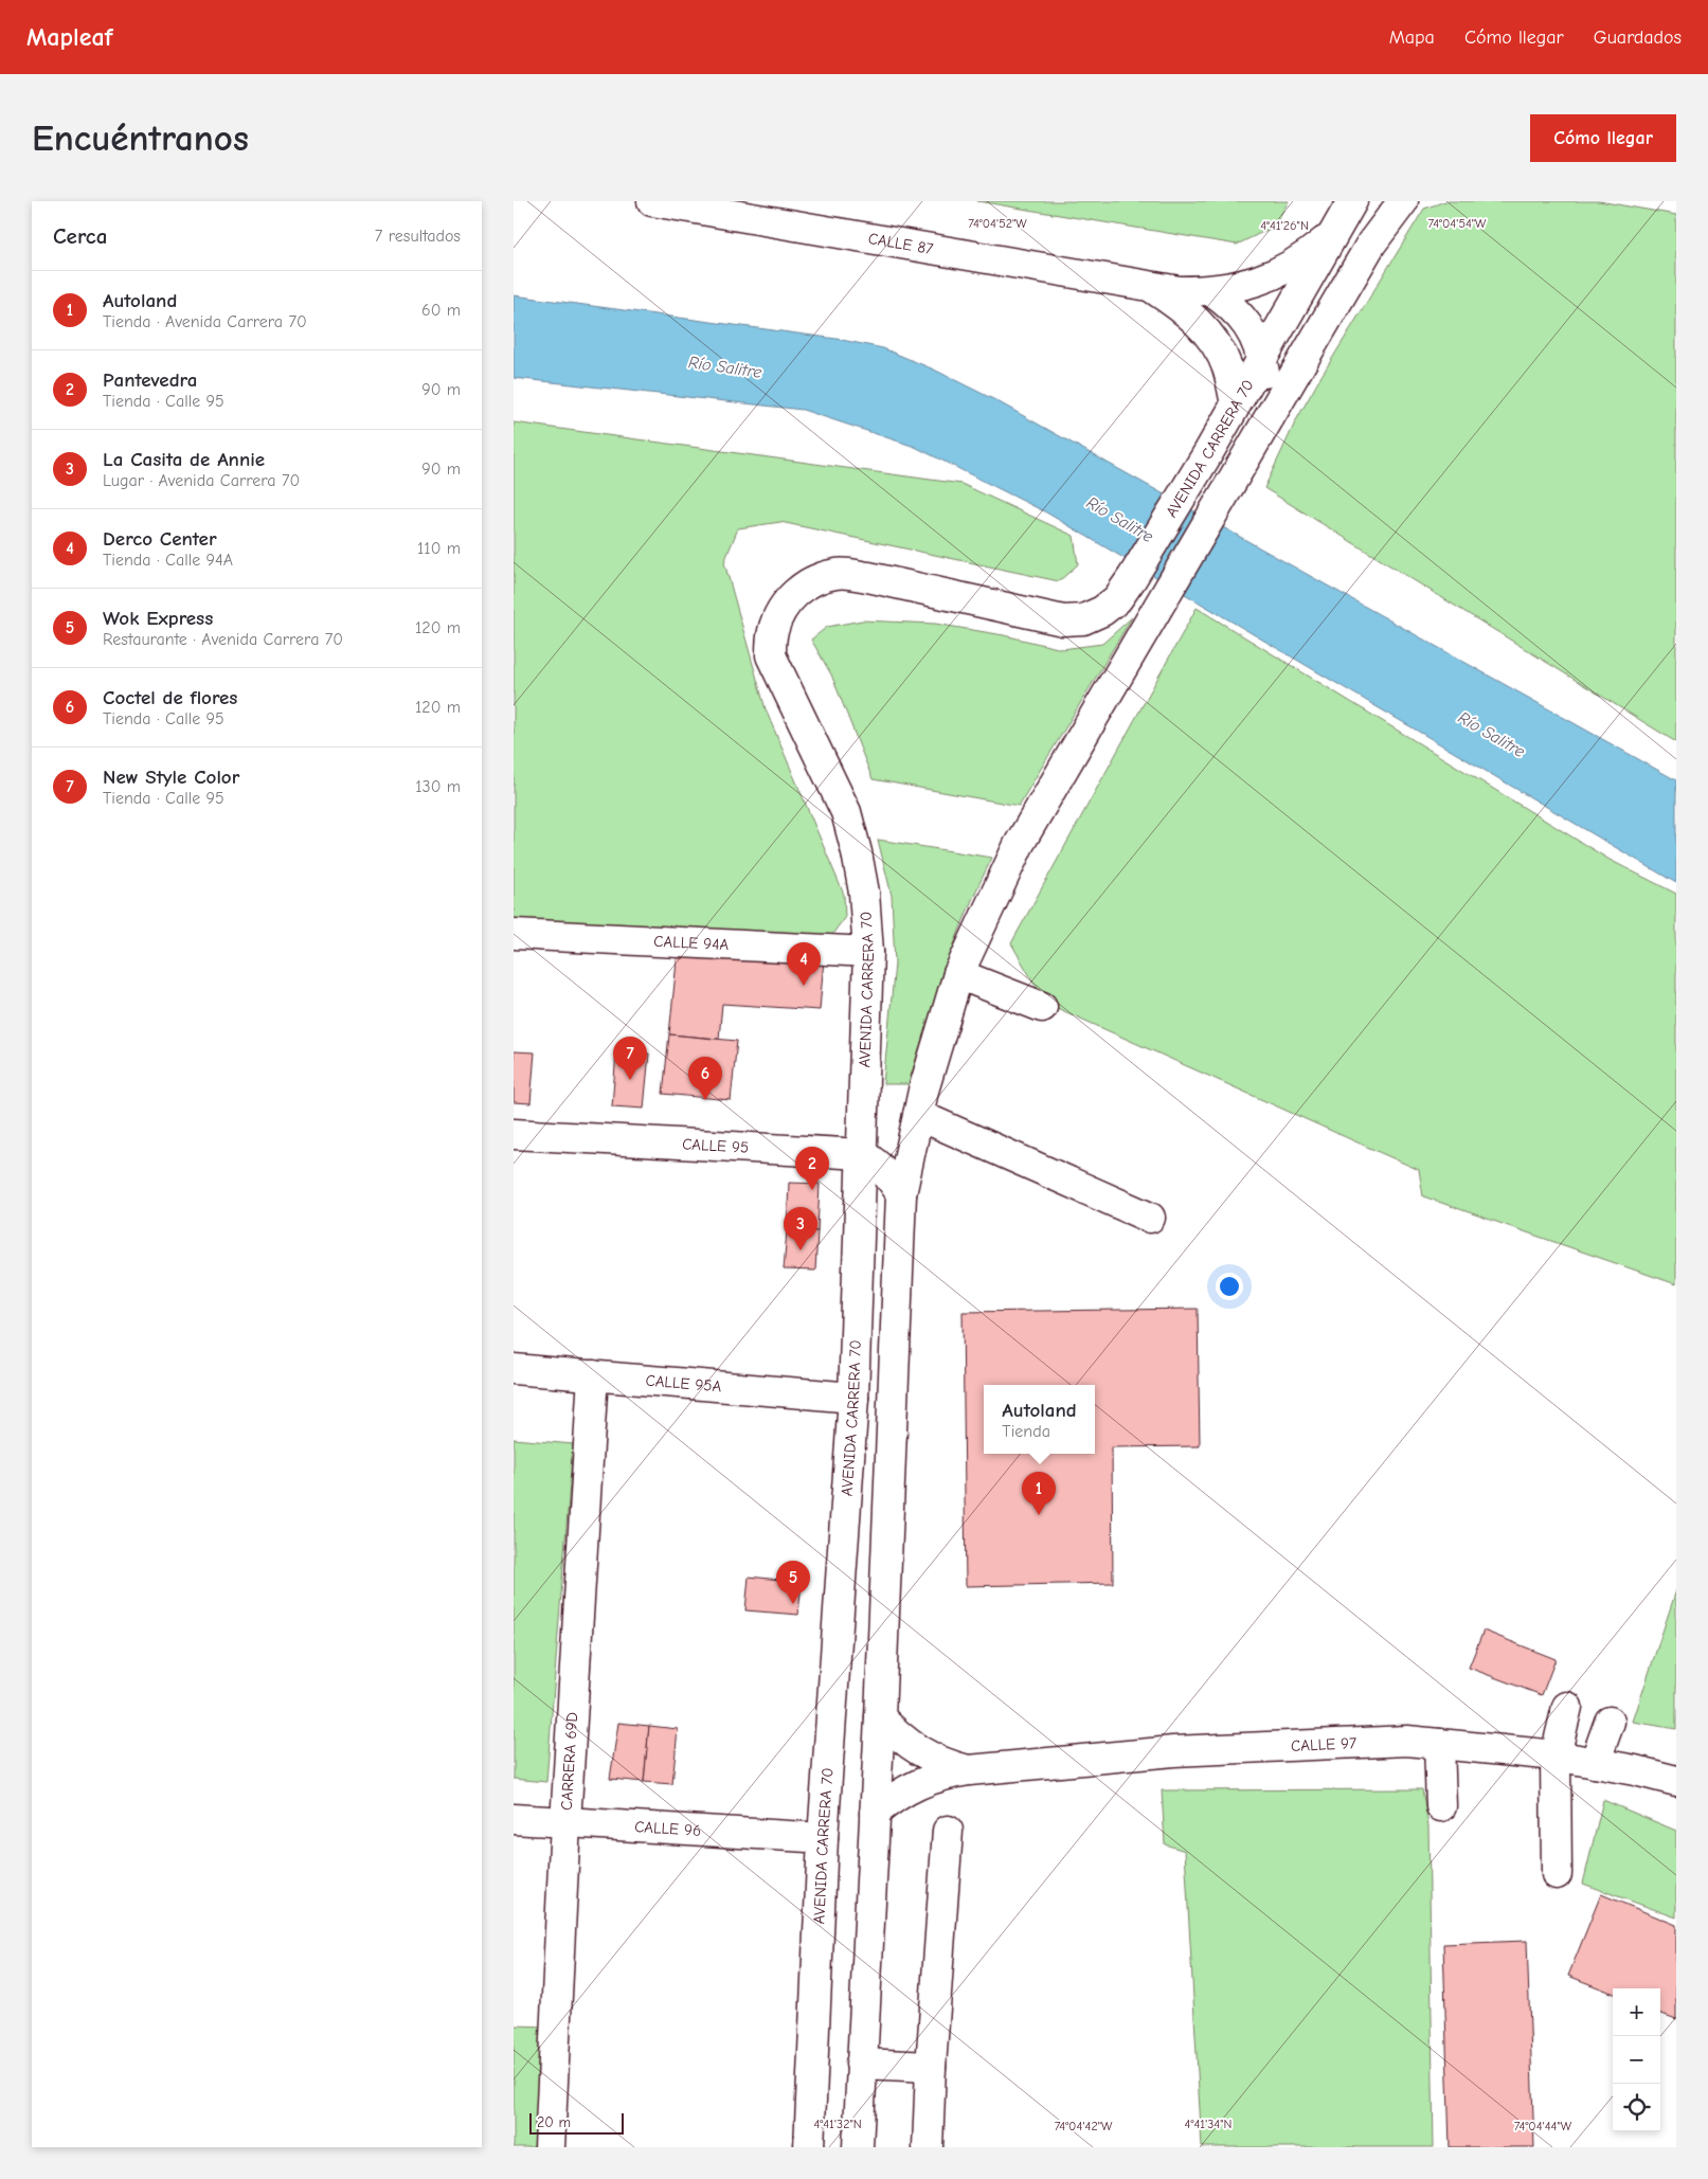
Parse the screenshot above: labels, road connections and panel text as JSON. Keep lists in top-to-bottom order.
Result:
{
  "streets": {
    "street": [
      "CALLE 87",
      "AVENIDA CARRERA 70",
      "CALLE 94A",
      "CALLE 95",
      "CALLE 95A",
      "CALLE 97",
      "CARRERA 69D",
      "CALLE 96"
    ]
  },
  "crossings": [
    ["CALLE 87", "AVENIDA CARRERA 70"],
    ["AVENIDA CARRERA 70", "CALLE 94A"],
    ["AVENIDA CARRERA 70", "CALLE 95"],
    ["AVENIDA CARRERA 70", "CALLE 95A"],
    ["AVENIDA CARRERA 70", "CALLE 96"],
    ["CALLE 95A", "CARRERA 69D"],
    ["CARRERA 69D", "CALLE 96"]
  ],
  "water": ["Río Salitre"],
  "scale_bar": "20 m",
  "page": {
    "header": "Mapleaf",
    "nav": ["Mapa", "Cómo llegar", "Guardados"],
    "buttons": "Cómo llegar",
    "title": "Encuéntranos",
    "heading": ["Cerca", "7 resultados"],
    "list": [
      {
        "mark": "1",
        "name": "Autoland",
        "note": "Tienda · Avenida Carrera 70",
        "value": "60 m"
      },
      {
        "mark": "2",
        "name": "Pantevedra",
        "note": "Tienda · Calle 95",
        "value": "90 m"
      },
      {
        "mark": "3",
        "name": "La Casita de Annie",
        "note": "Lugar · Avenida Carrera 70",
        "value": "90 m"
      },
      {
        "mark": "4",
        "name": "Derco Center",
        "note": "Tienda · Calle 94A",
        "value": "110 m"
      },
      {
        "mark": "5",
        "name": "Wok Express",
        "note": "Restaurante · Avenida Carrera 70",
        "value": "120 m"
      },
      {
        "mark": "6",
        "name": "Coctel de flores",
        "note": "Tienda · Calle 95",
        "value": "120 m"
      },
      {
        "mark": "7",
        "name": "New Style Color",
        "note": "Tienda · Calle 95",
        "value": "130 m"
      }
    ],
    "pins": [
      "4",
      "7",
      "6",
      "2",
      "3",
      "1",
      "5"
    ],
    "popup": ["Autoland", "Tienda"],
    "map_buttons": ["+", "−"],
    "scale": "20 m"
  },
  "coordinates": [
    "74°04'52\"W",
    "74°04'54\"W",
    "4°41'26\"N",
    "4°41'32\"N",
    "4°41'34\"N",
    "74°04'42\"W",
    "74°04'44\"W"
  ]
}
